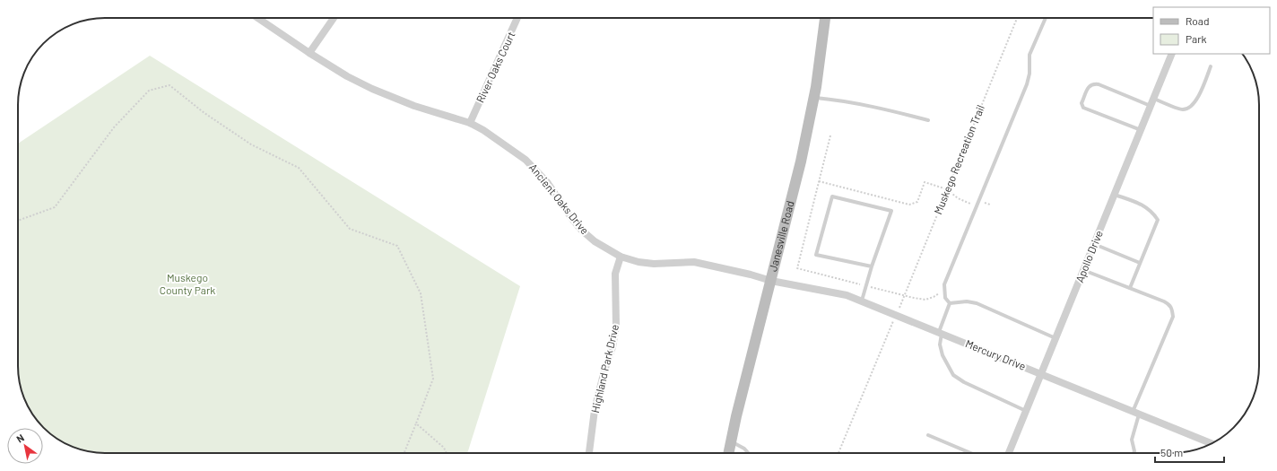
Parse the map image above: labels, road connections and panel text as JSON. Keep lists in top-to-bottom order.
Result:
{
  "streets": {
    "main road": ["Janesville Road"],
    "street": [
      "River Oaks Court",
      "Ancient Oaks Drive",
      "Apollo Drive",
      "Mercury Drive",
      "Highland Park Drive"
    ],
    "path": ["Muskego Recreation Trail"]
  },
  "crossings": [
    ["River Oaks Court", "Ancient Oaks Drive"],
    ["Ancient Oaks Drive", "Janesville Road"],
    ["Ancient Oaks Drive", "Mercury Drive"],
    ["Ancient Oaks Drive", "Highland Park Drive"],
    ["Janesville Road", "Mercury Drive"],
    ["Apollo Drive", "Mercury Drive"]
  ],
  "parks": ["Muskego County Park"],
  "legend": ["Road", "Park"],
  "scale_bar": "50 m",
  "north": "top left"
}
